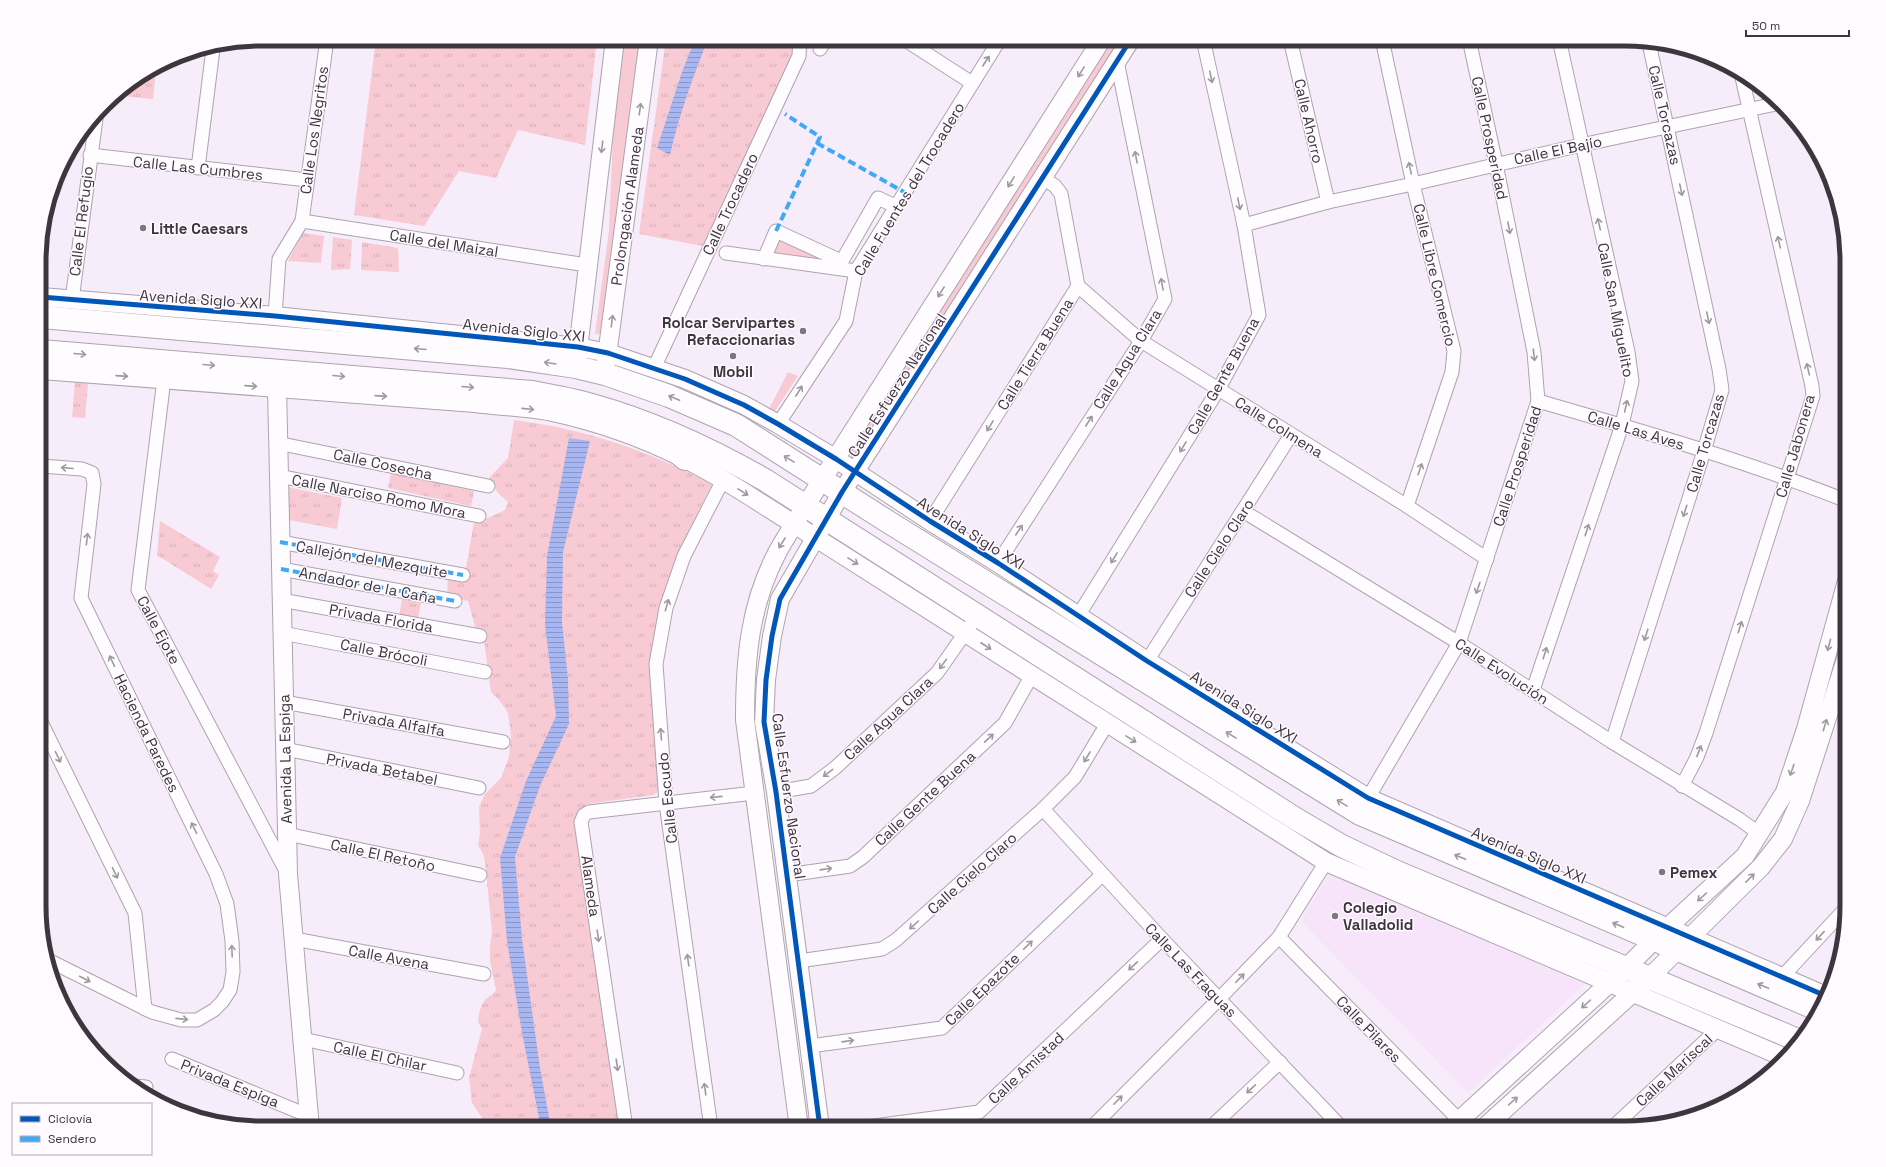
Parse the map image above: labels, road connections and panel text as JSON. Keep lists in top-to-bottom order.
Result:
{
  "streets": {
    "highway": ["Avenida Siglo XXI"],
    "street": [
      "Calle Torcazas",
      "Calle Ahorro",
      "Calle Los Negritos",
      "Calle Prosperidad",
      "Calle El Bajío",
      "Calle Las Cumbres",
      "Calle Fuentes del Trocadero",
      "Calle Trocadero",
      "Prolongación Alameda",
      "Calle El Refugio",
      "Calle del Maizal",
      "Calle Libre Comercio",
      "Calle San Miguelito",
      "Calle Tierra Buena",
      "Calle Agua Clara",
      "Calle Gente Buena",
      "Calle Esfuerzo Nacional",
      "Calle Colmena",
      "Calle Las Aves",
      "Calle Jabonera",
      "Calle Cosecha",
      "Calle Narciso Romo Mora",
      "Calle Cielo Claro",
      "Callejón del Mezquite",
      "Andador de la Caña",
      "Privada Florida",
      "Calle Ejote",
      "Calle Brócoli",
      "Calle Evolución",
      "Privada Alfalfa",
      "Hacienda Paredes",
      "Avenida La Espiga",
      "Privada Betabel",
      "Calle Escudo",
      "Calle El Retoño",
      "Alameda",
      "Calle Avena",
      "Calle Las Fraguas",
      "Calle Epazote",
      "Calle Pilares",
      "Calle El Chilar",
      "Calle Amistad",
      "Calle Mariscal",
      "Privada Espiga"
    ]
  },
  "crossings": [
    ["Calle Torcazas", "Calle El Bajío"],
    ["Calle Torcazas", "Calle Las Aves"],
    ["Calle Torcazas", "Calle Evolución"],
    ["Calle Ahorro", "Calle El Bajío"],
    ["Calle Los Negritos", "Calle Las Cumbres"],
    ["Calle Los Negritos", "Calle del Maizal"],
    ["Calle Prosperidad", "Calle El Bajío"],
    ["Calle Prosperidad", "Avenida Siglo XXI"],
    ["Calle Prosperidad", "Calle Colmena"],
    ["Calle Prosperidad", "Calle Las Aves"],
    ["Calle Prosperidad", "Calle Evolución"],
    ["Calle El Bajío", "Calle Libre Comercio"],
    ["Calle El Bajío", "Calle San Miguelito"],
    ["Calle El Bajío", "Calle Gente Buena"],
    ["Calle El Bajío", "Calle Jabonera"],
    ["Calle Las Cumbres", "Calle El Refugio"],
    ["Calle Fuentes del Trocadero", "Avenida Siglo XXI"],
    ["Calle Trocadero", "Avenida Siglo XXI"],
    ["Prolongación Alameda", "Calle del Maizal"],
    ["Prolongación Alameda", "Avenida Siglo XXI"],
    ["Calle El Refugio", "Avenida Siglo XXI"],
    ["Calle Libre Comercio", "Calle Colmena"],
    ["Avenida Siglo XXI", "Calle Tierra Buena"],
    ["Avenida Siglo XXI", "Calle Agua Clara"],
    ["Avenida Siglo XXI", "Calle Gente Buena"],
    ["Avenida Siglo XXI", "Calle Esfuerzo Nacional"],
    ["Avenida Siglo XXI", "Calle Cielo Claro"],
    ["Calle San Miguelito", "Calle Las Aves"],
    ["Calle San Miguelito", "Calle Evolución"],
    ["Calle Tierra Buena", "Calle Esfuerzo Nacional"],
    ["Calle Tierra Buena", "Calle Colmena"],
    ["Calle Agua Clara", "Calle Esfuerzo Nacional"],
    ["Calle Agua Clara", "Calle Colmena"],
    ["Calle Gente Buena", "Calle Esfuerzo Nacional"],
    ["Calle Gente Buena", "Calle Colmena"],
    ["Calle Esfuerzo Nacional", "Calle Cielo Claro"],
    ["Calle Esfuerzo Nacional", "Alameda"],
    ["Calle Esfuerzo Nacional", "Calle Epazote"],
    ["Calle Colmena", "Calle Cielo Claro"],
    ["Calle Las Aves", "Calle Jabonera"],
    ["Calle Jabonera", "Calle Evolución"],
    ["Calle Cosecha", "Avenida La Espiga"],
    ["Calle Narciso Romo Mora", "Avenida La Espiga"],
    ["Calle Cielo Claro", "Calle Evolución"],
    ["Calle Cielo Claro", "Calle Las Fraguas"],
    ["Callejón del Mezquite", "Avenida La Espiga"],
    ["Andador de la Caña", "Avenida La Espiga"],
    ["Privada Florida", "Avenida La Espiga"],
    ["Calle Ejote", "Avenida La Espiga"],
    ["Calle Brócoli", "Avenida La Espiga"],
    ["Privada Alfalfa", "Avenida La Espiga"],
    ["Avenida La Espiga", "Privada Betabel"],
    ["Avenida La Espiga", "Calle El Retoño"],
    ["Avenida La Espiga", "Calle Avena"],
    ["Avenida La Espiga", "Calle El Chilar"],
    ["Calle Escudo", "Alameda"],
    ["Calle Las Fraguas", "Calle Epazote"],
    ["Calle Las Fraguas", "Calle Amistad"]
  ],
  "one_way": [
    "Calle Torcazas",
    "Calle Prosperidad",
    "Calle Fuentes del Trocadero",
    "Calle Libre Comercio",
    "Calle San Miguelito",
    "Calle Tierra Buena",
    "Calle Cielo Claro",
    "Calle Escudo",
    "Calle Epazote"
  ],
  "places": [
    "Little Caesars",
    "Rolcar Servipartes Refaccionarias",
    "Mobil",
    "Pemex",
    "Colegio Valladolid"
  ],
  "legend": ["Ciclovía", "Sendero"],
  "scale_bar": "50 m"
}
